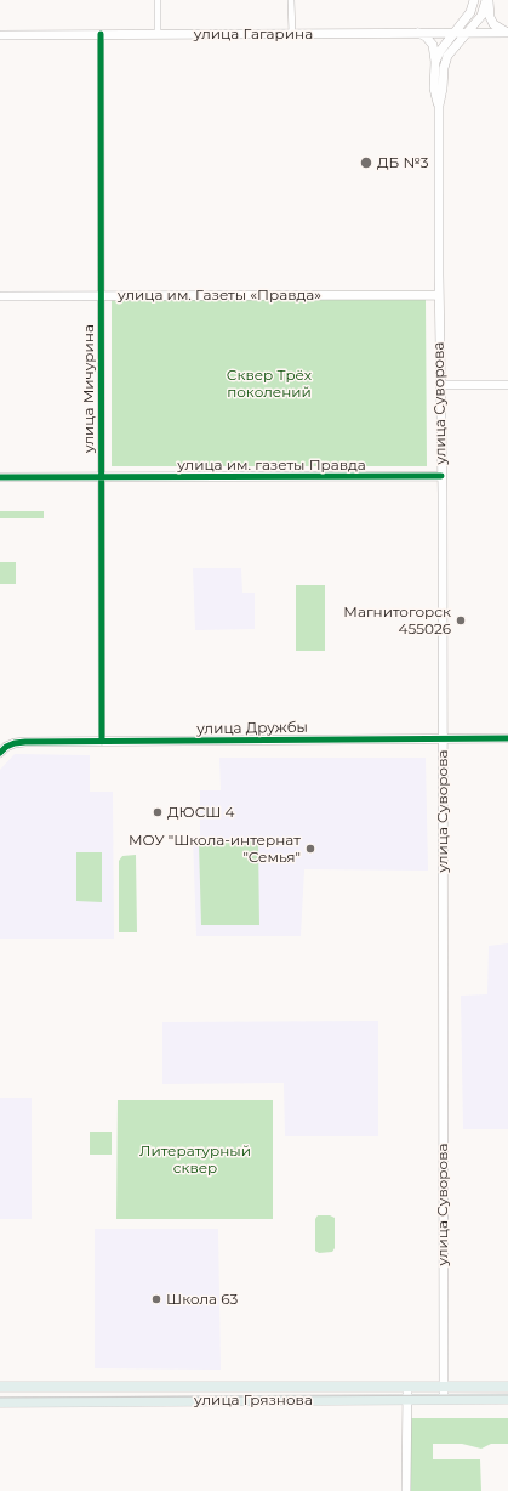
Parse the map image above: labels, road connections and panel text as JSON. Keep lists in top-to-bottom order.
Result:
{
  "streets": {
    "main road": [
      "улица Гагарина",
      "улица им. Газеты «Правда»",
      "улица Суворова",
      "улица им. газеты Правда",
      "улица Дружбы",
      "улица Грязнова"
    ],
    "street": ["улица Мичурина"]
  },
  "crossings": [
    ["улица Гагарина", "улица Мичурина"],
    ["улица Гагарина", "улица Суворова"],
    ["улица им. Газеты «Правда»", "улица Мичурина"],
    ["улица им. Газеты «Правда»", "улица Суворова"],
    ["улица Мичурина", "улица им. газеты Правда"],
    ["улица Мичурина", "улица Дружбы"],
    ["улица Суворова", "улица им. газеты Правда"],
    ["улица Суворова", "улица Дружбы"],
    ["улица Суворова", "улица Грязнова"]
  ],
  "parks": ["Сквер Трёх поколений", "Литературный сквер"],
  "places": [
    "ДБ №3",
    "Магнитогорск 455026",
    "ДЮСШ 4",
    "МОУ \"Школа-интернат \"Семья\"",
    "Школа 63"
  ]
}
